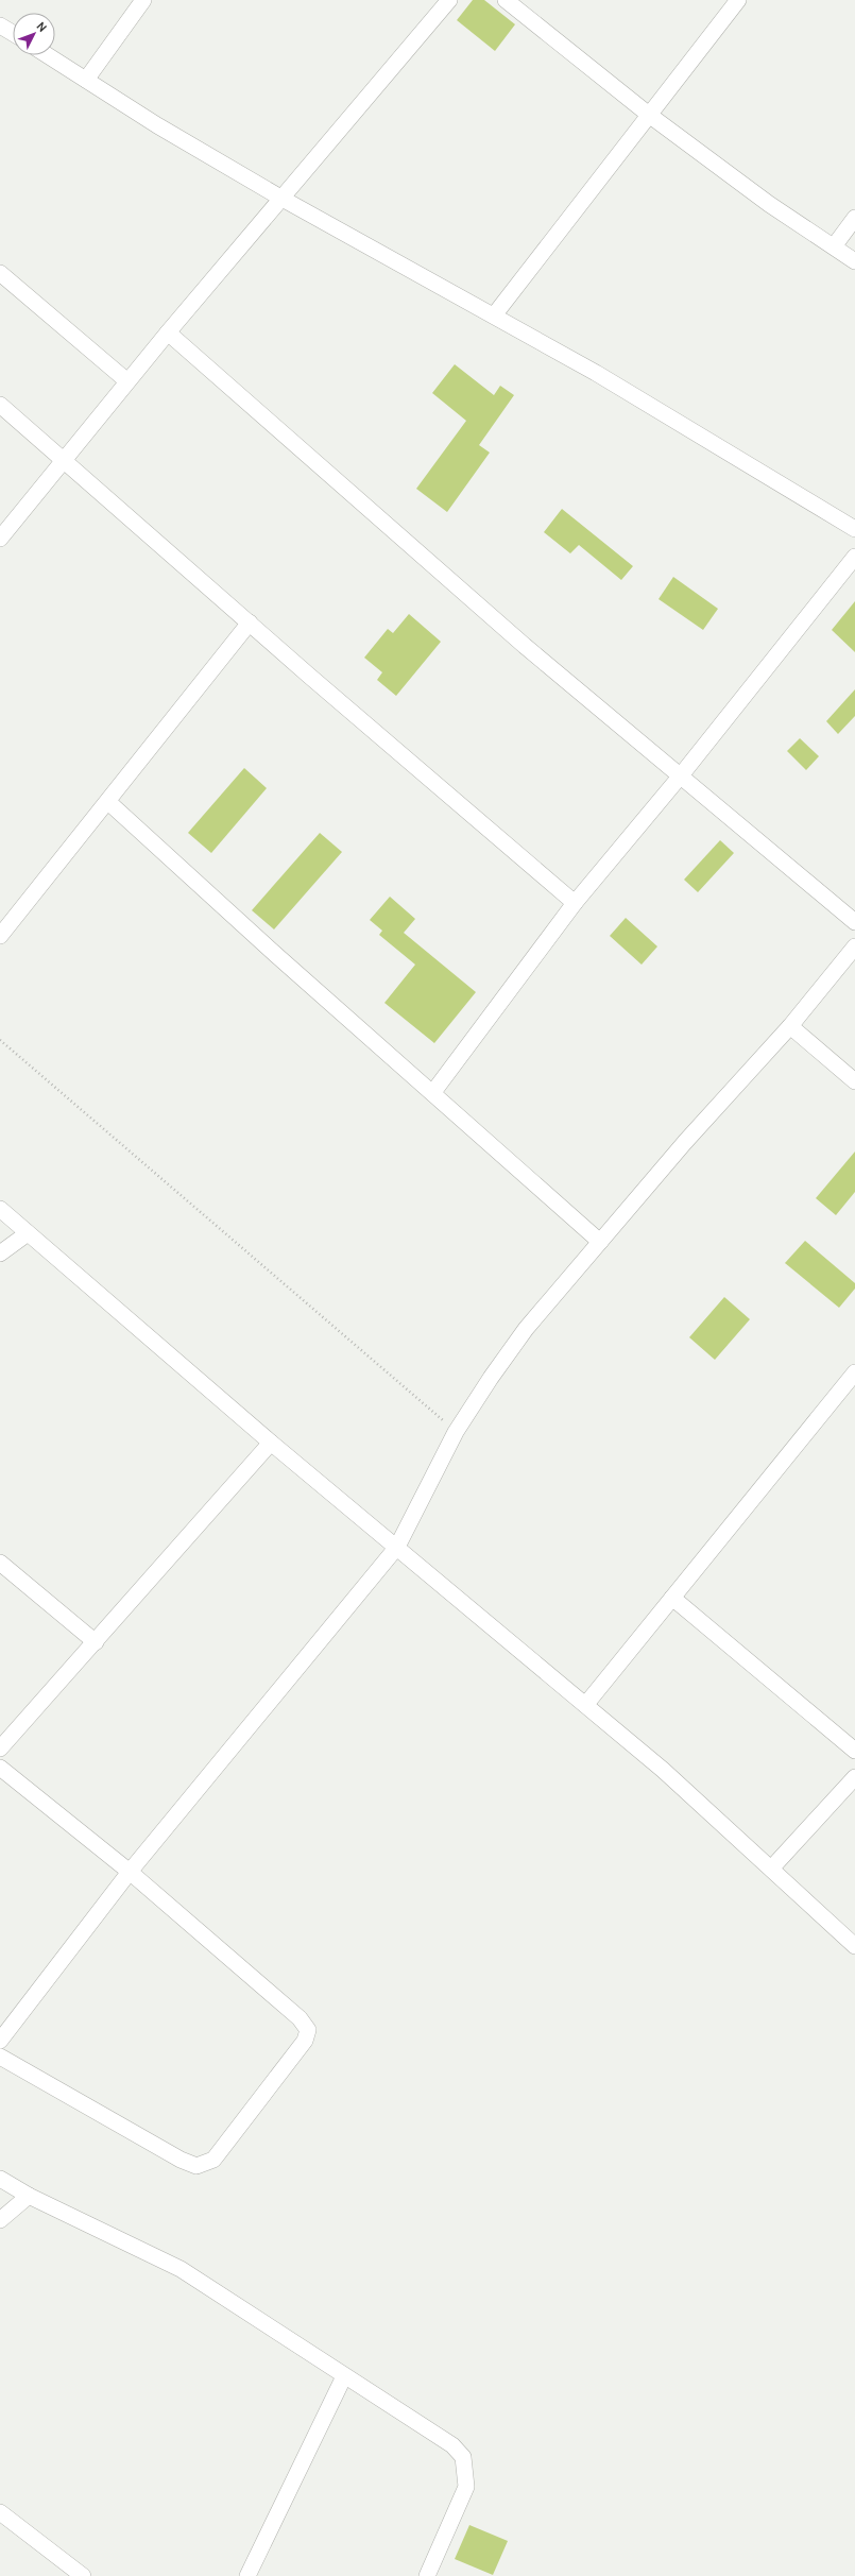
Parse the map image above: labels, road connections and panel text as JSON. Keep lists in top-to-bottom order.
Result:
{
  "north": "top right"
}
